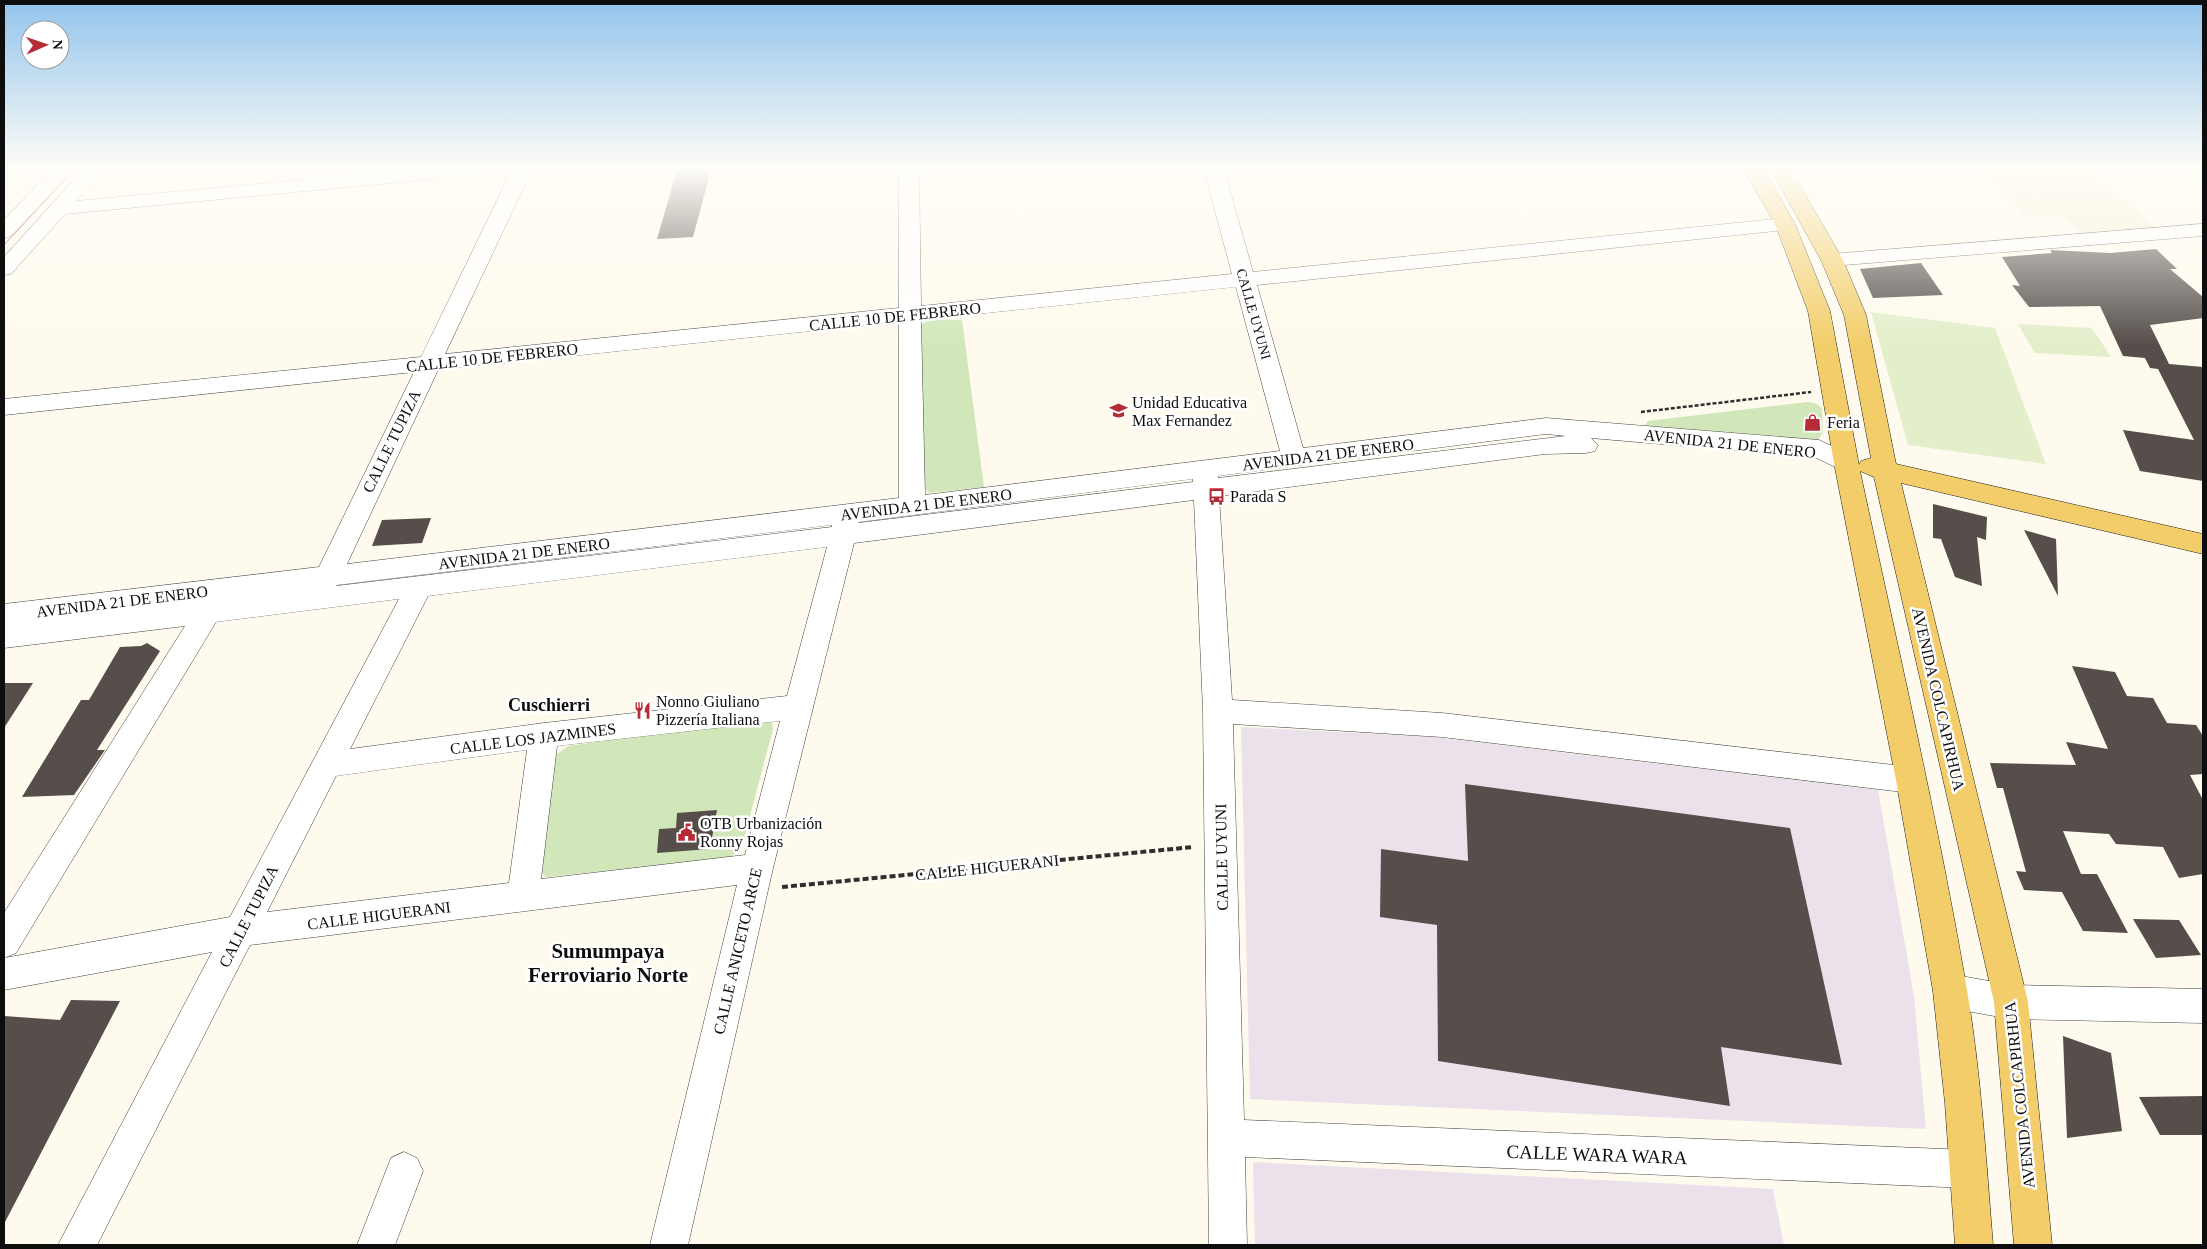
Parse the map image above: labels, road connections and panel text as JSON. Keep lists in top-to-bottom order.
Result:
{
  "streets": {
    "main road": ["AVENIDA 21 DE ENERO", "AVENIDA COLCAPIRHUA"],
    "street": [
      "CALLE UYUNI",
      "CALLE 10 DE FEBRERO",
      "CALLE TUPIZA",
      "CALLE LOS JAZMINES",
      "CALLE HIGUERANI",
      "CALLE ANICETO ARCE",
      "CALLE WARA WARA"
    ]
  },
  "crossings": [
    ["CALLE UYUNI", "CALLE 10 DE FEBRERO"],
    ["CALLE UYUNI", "AVENIDA 21 DE ENERO"],
    ["CALLE UYUNI", "CALLE HIGUERANI"],
    ["CALLE UYUNI", "CALLE WARA WARA"],
    ["CALLE 10 DE FEBRERO", "CALLE TUPIZA"],
    ["CALLE TUPIZA", "AVENIDA 21 DE ENERO"],
    ["CALLE TUPIZA", "CALLE LOS JAZMINES"],
    ["CALLE TUPIZA", "CALLE HIGUERANI"],
    ["AVENIDA 21 DE ENERO", "AVENIDA COLCAPIRHUA"],
    ["AVENIDA 21 DE ENERO", "CALLE ANICETO ARCE"],
    ["CALLE LOS JAZMINES", "CALLE ANICETO ARCE"],
    ["CALLE HIGUERANI", "CALLE ANICETO ARCE"]
  ],
  "districts": ["Cuschierri", "Sumumpaya Ferroviario Norte"],
  "places": {
    "school or university": ["Unidad Educativa Max Fernandez"],
    "shop": ["Feria"],
    "bus stop": ["Parada S"],
    "restaurant": ["Nonno Giuliano Pizzería Italiana"],
    "public building": ["OTB Urbanización Ronny Rojas"]
  },
  "north": "right"
}
